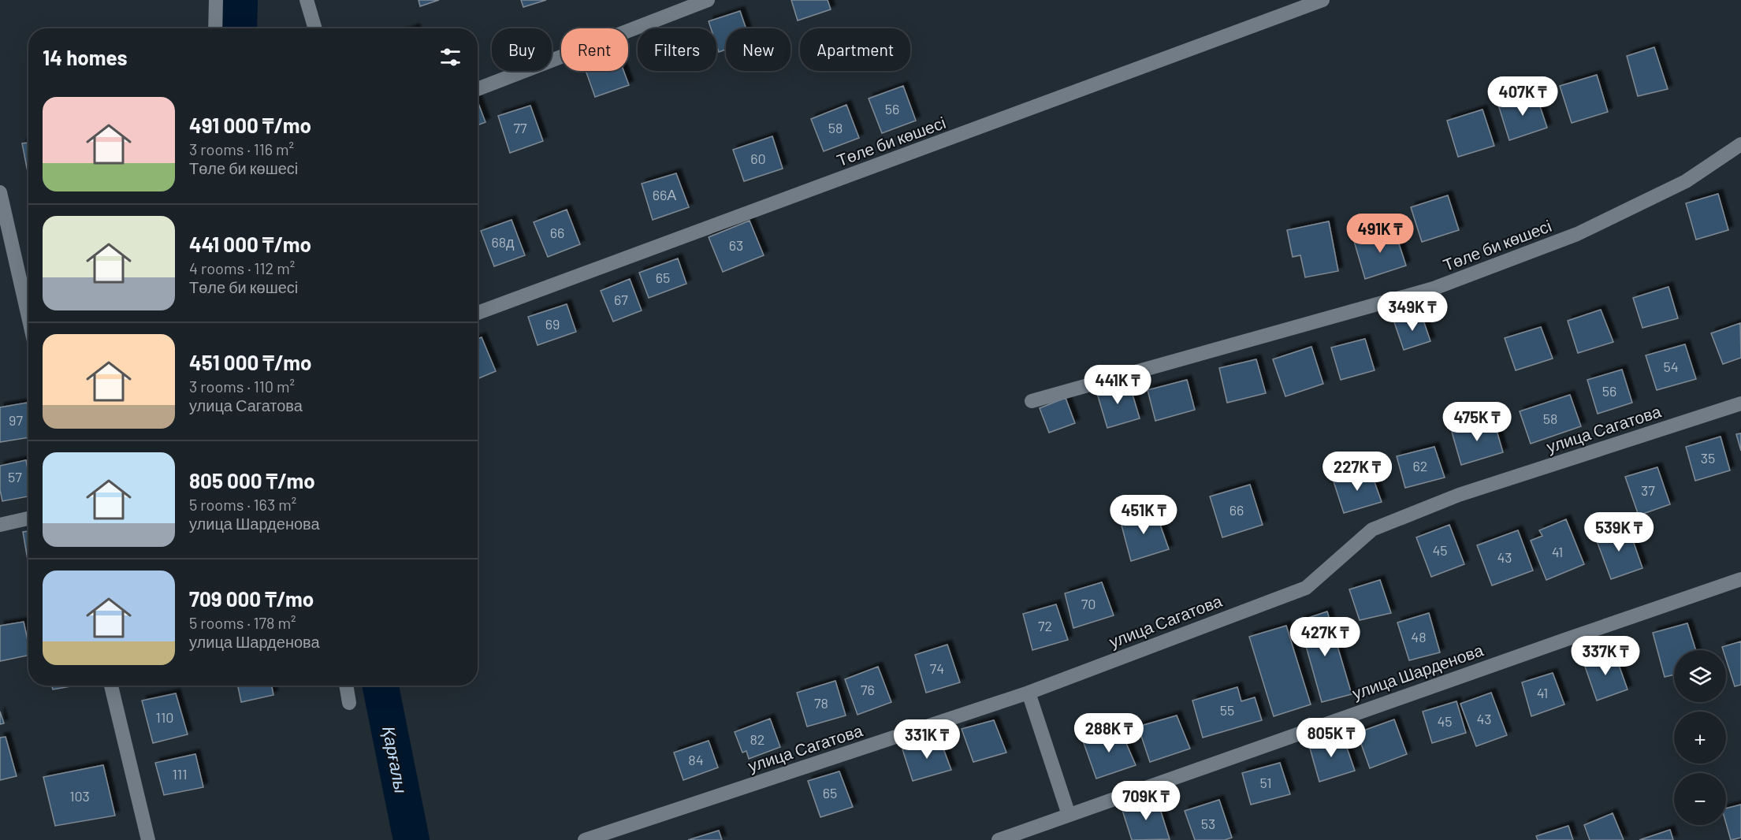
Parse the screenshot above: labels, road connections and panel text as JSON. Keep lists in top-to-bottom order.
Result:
{
  "streets": {
    "street": ["Төле би көшесі", "улица Сагатова", "улица Шарденова"]
  },
  "water": ["Қарғалы"],
  "house_numbers": [
    "56",
    "77",
    "58",
    "60",
    "66А",
    "66",
    "68д",
    "63",
    "65",
    "67",
    "69",
    "54",
    "56",
    "58",
    "97",
    "35",
    "62",
    "57",
    "37",
    "66",
    "45",
    "41",
    "43",
    "70",
    "72",
    "48",
    "74",
    "76",
    "41",
    "78",
    "55",
    "110",
    "43",
    "45",
    "82",
    "84",
    "111",
    "51",
    "65",
    "103",
    "53"
  ],
  "page": {
    "chip": [
      "Buy",
      "Rent",
      "Filters",
      "New",
      "Apartment"
    ],
    "heading": "14 homes",
    "price": [
      "407K ₸",
      "491K ₸",
      "349K ₸",
      "441K ₸",
      "475K ₸",
      "227K ₸",
      "451K ₸",
      "539K ₸",
      "427K ₸",
      "337K ₸",
      "288K ₸",
      "805K ₸",
      "331K ₸",
      "709K ₸"
    ],
    "list": [
      {
        "name": "491 000 ₸/mo",
        "note": "3 rooms · 116 m² · Төле би көшесі"
      },
      {
        "name": "441 000 ₸/mo",
        "note": "4 rooms · 112 m² · Төле би көшесі"
      },
      {
        "name": "451 000 ₸/mo",
        "note": "3 rooms · 110 m² · улица Сагатова"
      },
      {
        "name": "805 000 ₸/mo",
        "note": "5 rooms · 163 m² · улица Шарденова"
      },
      {
        "name": "709 000 ₸/mo",
        "note": "5 rooms · 178 m² · улица Шарденова"
      }
    ],
    "map_buttons": ["+", "−"]
  }
}
